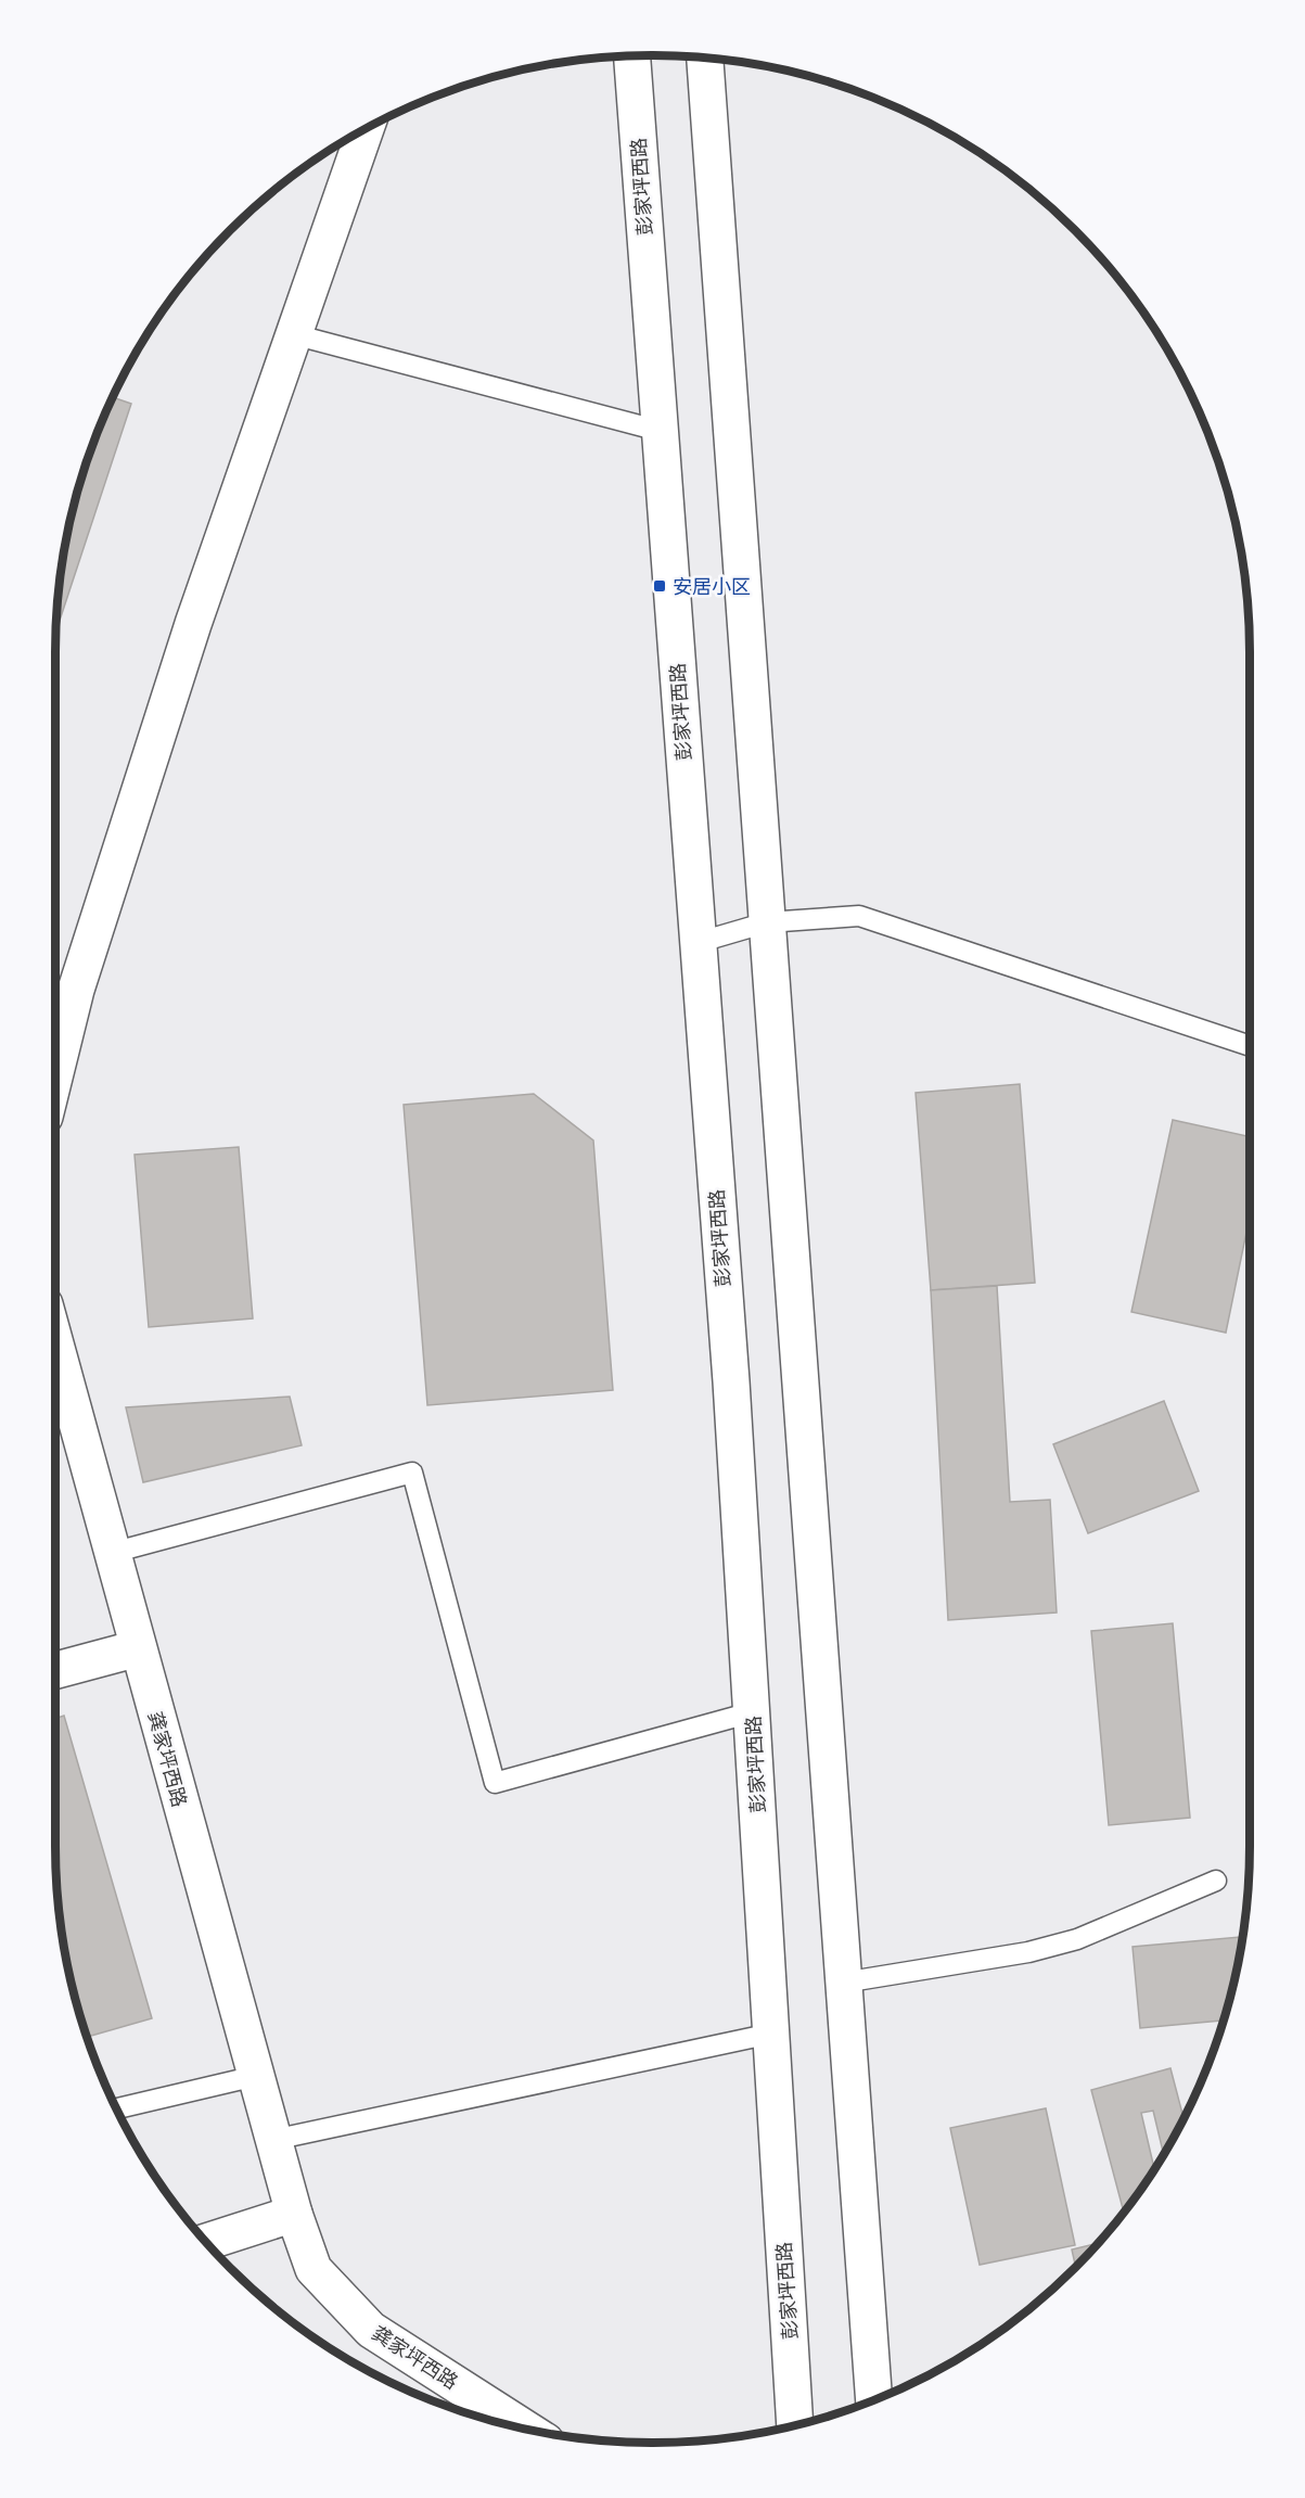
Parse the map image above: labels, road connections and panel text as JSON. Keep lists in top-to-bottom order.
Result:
{
  "streets": {
    "main road": ["彭家坪西路", "龚家坪西路"]
  },
  "places": {
    "transit": ["安居小区"]
  }
}
